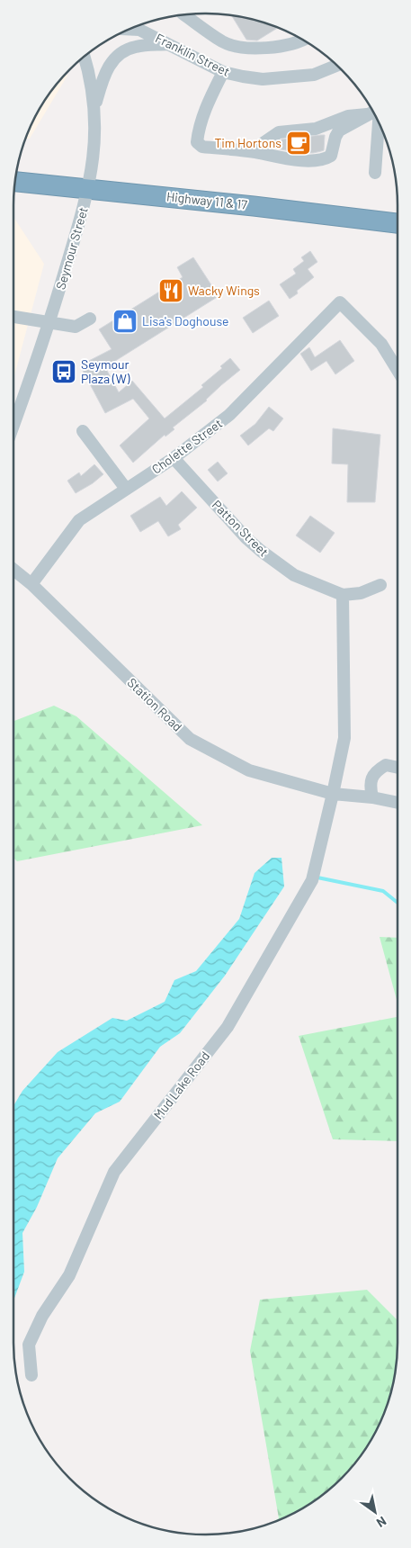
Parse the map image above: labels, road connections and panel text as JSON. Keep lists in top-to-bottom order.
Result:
{
  "streets": {
    "highway": ["Highway 11 & 17"],
    "street": [
      "Franklin Street",
      "Seymour Street",
      "Cholette Street",
      "Patton Street",
      "Station Road",
      "Mud Lake Road"
    ]
  },
  "crossings": [
    ["Highway 11 & 17", "Seymour Street"],
    ["Cholette Street", "Patton Street"],
    ["Cholette Street", "Station Road"],
    ["Station Road", "Mud Lake Road"]
  ],
  "places": {
    "cafe": ["Tim Hortons"],
    "restaurant": ["Wacky Wings"],
    "shop": ["Lisa's Doghouse"],
    "bus stop": ["Seymour Plaza (W)"]
  },
  "north": "bottom right"
}
